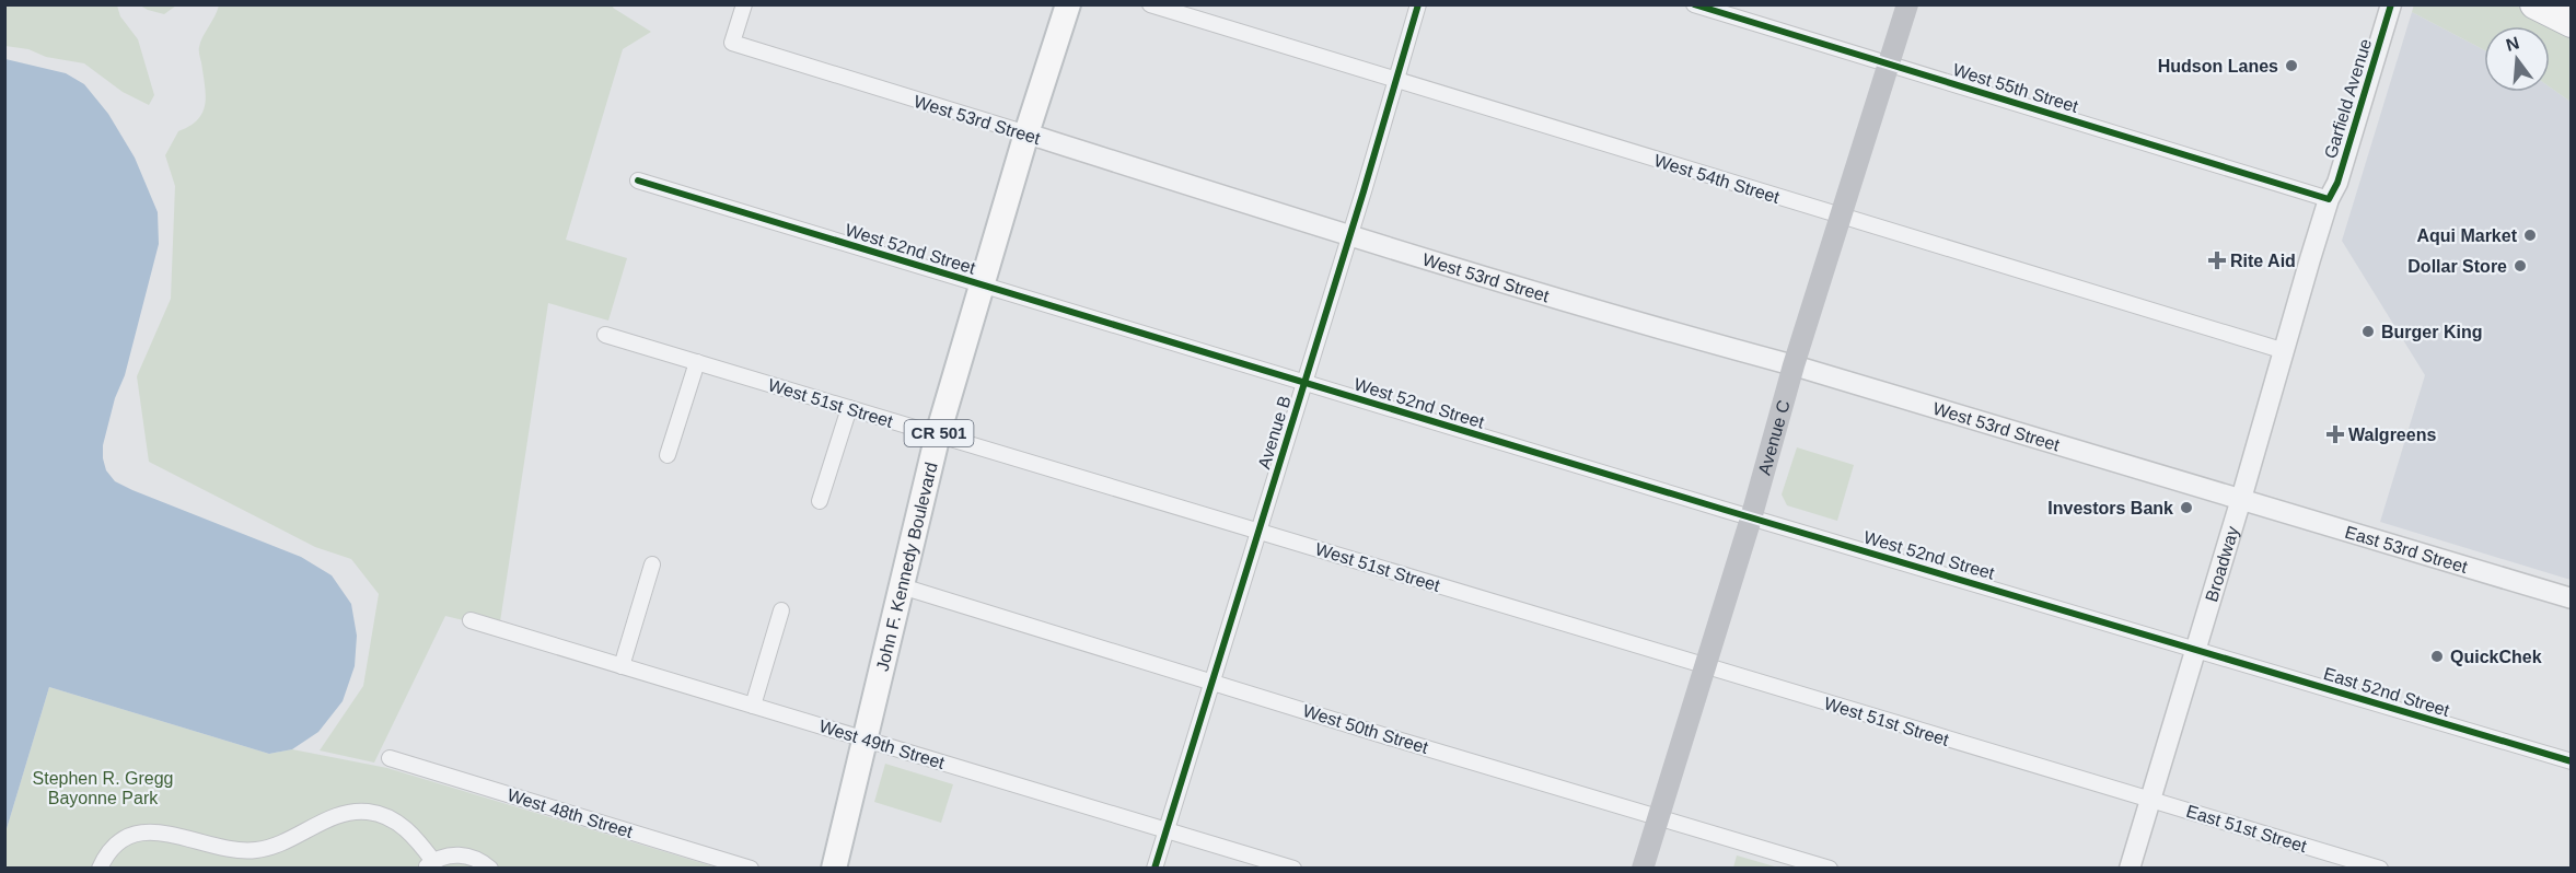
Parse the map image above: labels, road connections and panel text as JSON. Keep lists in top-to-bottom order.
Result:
{
  "streets": {
    "main road": ["CR 501", "Avenue C", "John F. Kennedy Boulevard"],
    "street": [
      "West 55th Street",
      "Garfield Avenue",
      "West 53rd Street",
      "West 54th Street",
      "West 52nd Street",
      "West 51st Street",
      "Avenue B",
      "East 53rd Street",
      "Broadway",
      "East 52nd Street",
      "West 50th Street",
      "West 49th Street",
      "West 48th Street",
      "East 51st Street"
    ]
  },
  "crossings": [
    ["West 55th Street", "Garfield Avenue"],
    ["West 55th Street", "Avenue C"],
    ["Garfield Avenue", "Broadway"],
    ["West 53rd Street", "Avenue B"],
    ["West 53rd Street", "Avenue C"],
    ["West 53rd Street", "East 53rd Street"],
    ["West 53rd Street", "Broadway"],
    ["West 53rd Street", "John F. Kennedy Boulevard"],
    ["West 54th Street", "Avenue B"],
    ["West 54th Street", "Avenue C"],
    ["West 54th Street", "Broadway"],
    ["West 52nd Street", "Avenue B"],
    ["West 52nd Street", "Avenue C"],
    ["West 52nd Street", "Broadway"],
    ["West 52nd Street", "John F. Kennedy Boulevard"],
    ["West 52nd Street", "East 52nd Street"],
    ["West 51st Street", "Avenue B"],
    ["West 51st Street", "Avenue C"],
    ["West 51st Street", "Broadway"],
    ["West 51st Street", "John F. Kennedy Boulevard"],
    ["West 51st Street", "East 51st Street"],
    ["Avenue B", "West 50th Street"],
    ["Avenue B", "West 49th Street"],
    ["Avenue C", "West 50th Street"],
    ["East 53rd Street", "Broadway"],
    ["Broadway", "East 52nd Street"],
    ["Broadway", "East 51st Street"],
    ["John F. Kennedy Boulevard", "West 50th Street"],
    ["John F. Kennedy Boulevard", "West 49th Street"]
  ],
  "parks": ["Stephen R. Gregg Bayonne Park"],
  "places": {
    "other": [
      "Hudson Lanes",
      "Aqui Market",
      "Dollar Store",
      "Burger King",
      "Investors Bank",
      "QuickChek"
    ],
    "health": ["Rite Aid", "Walgreens"]
  },
  "north": "top"
}
